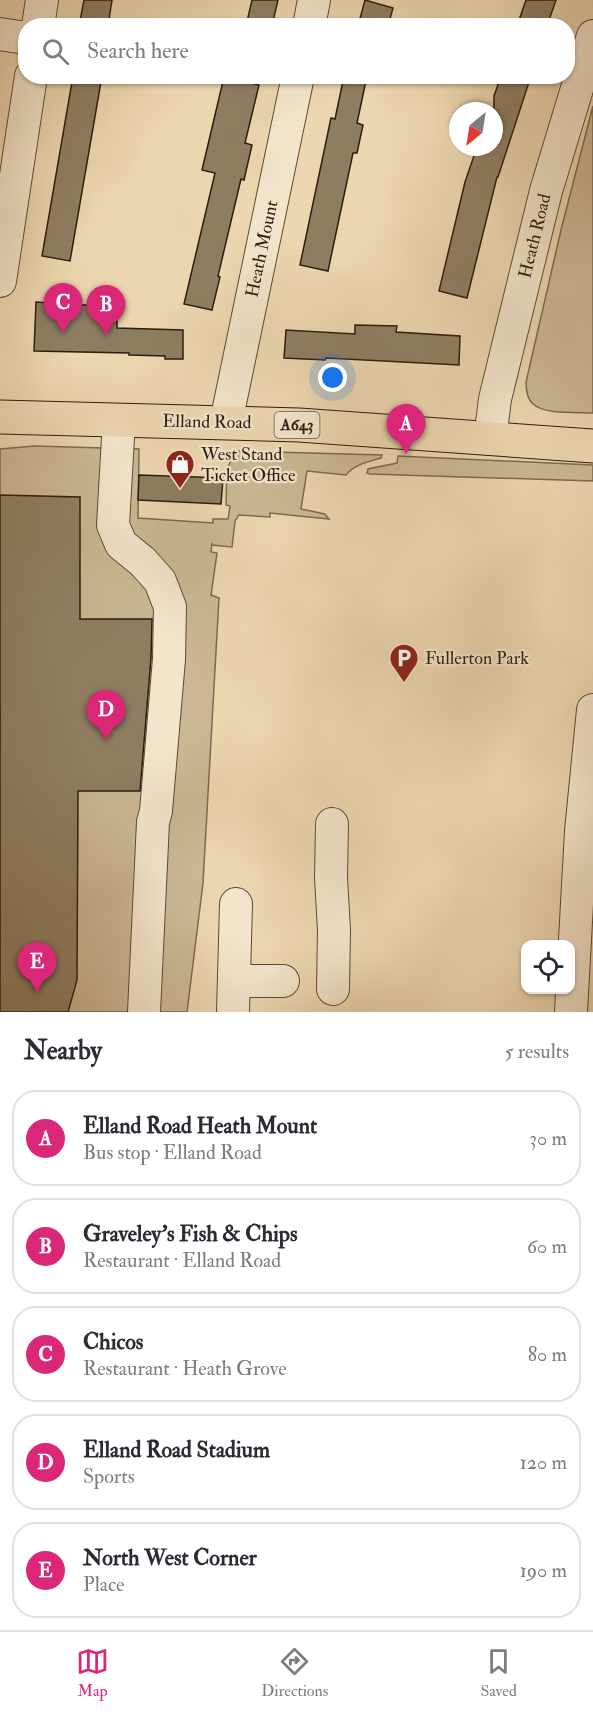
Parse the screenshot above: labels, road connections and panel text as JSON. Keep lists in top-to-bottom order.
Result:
{
  "streets": {
    "main road": ["Elland Road", "A643"],
    "street": ["Heath Road", "Heath Mount"]
  },
  "crossings": [
    ["Heath Road", "Elland Road"],
    ["Heath Mount", "Elland Road"]
  ],
  "places": {
    "shop": ["West Stand Ticket Office"],
    "parking": ["Fullerton Park"]
  },
  "north": "bottom left",
  "page": {
    "search": "Search here",
    "pins": [
      "C",
      "B",
      "A",
      "D",
      "E"
    ],
    "heading": ["Nearby", "5 results"],
    "list": [
      {
        "mark": "A",
        "name": "Elland Road Heath Mount",
        "note": "Bus stop · Elland Road",
        "value": "30 m"
      },
      {
        "mark": "B",
        "name": "Graveley's Fish & Chips",
        "note": "Restaurant · Elland Road",
        "value": "60 m"
      },
      {
        "mark": "C",
        "name": "Chicos",
        "note": "Restaurant · Heath Grove",
        "value": "80 m"
      },
      {
        "mark": "D",
        "name": "Elland Road Stadium",
        "note": "Sports",
        "value": "120 m"
      },
      {
        "mark": "E",
        "name": "North West Corner",
        "note": "Place",
        "value": "190 m"
      }
    ],
    "nav": ["Map", "Directions", "Saved"]
  }
}
